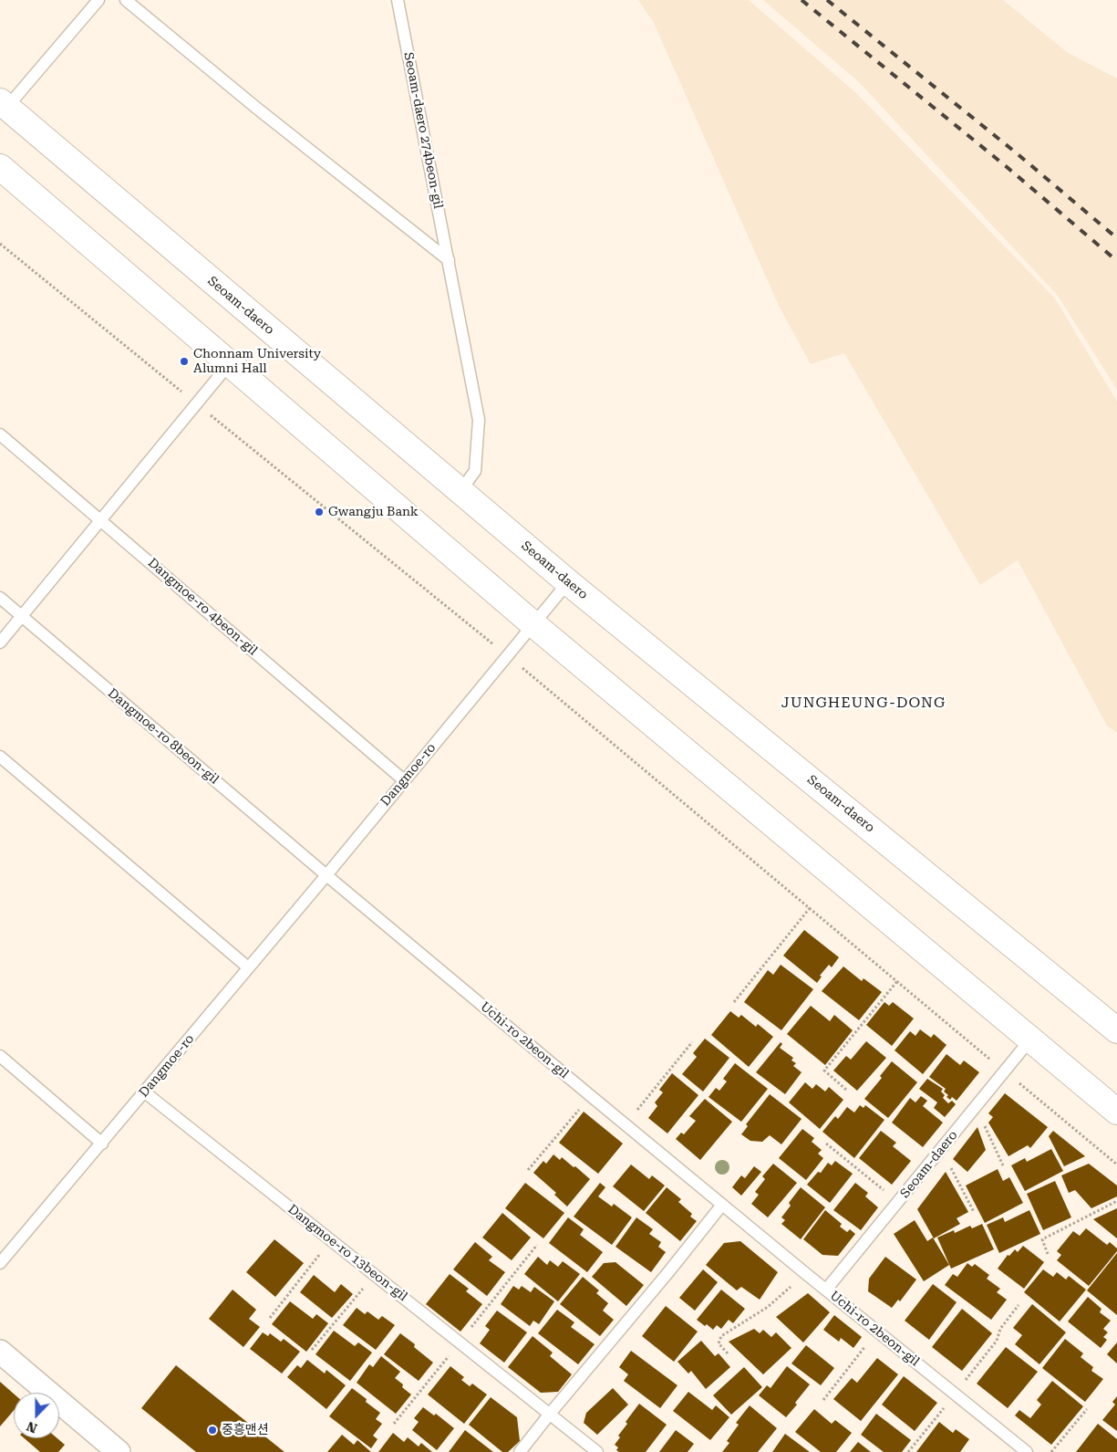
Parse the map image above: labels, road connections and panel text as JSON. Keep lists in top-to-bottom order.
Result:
{
  "streets": {
    "main road": ["Seoam-daero"],
    "lane": [
      "Seoam-daero 274beon-gil",
      "Dangmoe-ro 4beon-gil",
      "Dangmoe-ro 8beon-gil",
      "Dangmoe-ro",
      "Uchi-ro 2beon-gil",
      "Dangmoe-ro 13beon-gil"
    ]
  },
  "crossings": [
    ["Seoam-daero 274beon-gil", "Seoam-daero"],
    ["Seoam-daero", "Dangmoe-ro"],
    ["Seoam-daero", "Uchi-ro 2beon-gil"],
    ["Dangmoe-ro 4beon-gil", "Dangmoe-ro"],
    ["Dangmoe-ro 8beon-gil", "Dangmoe-ro"],
    ["Dangmoe-ro 8beon-gil", "Uchi-ro 2beon-gil"],
    ["Dangmoe-ro", "Uchi-ro 2beon-gil"],
    ["Dangmoe-ro", "Dangmoe-ro 13beon-gil"]
  ],
  "districts": ["JUNGHEUNG-DONG"],
  "places": ["Chonnam University Alumni Hall", "Gwangju Bank", "중흥맨션"],
  "north": "bottom"
}
